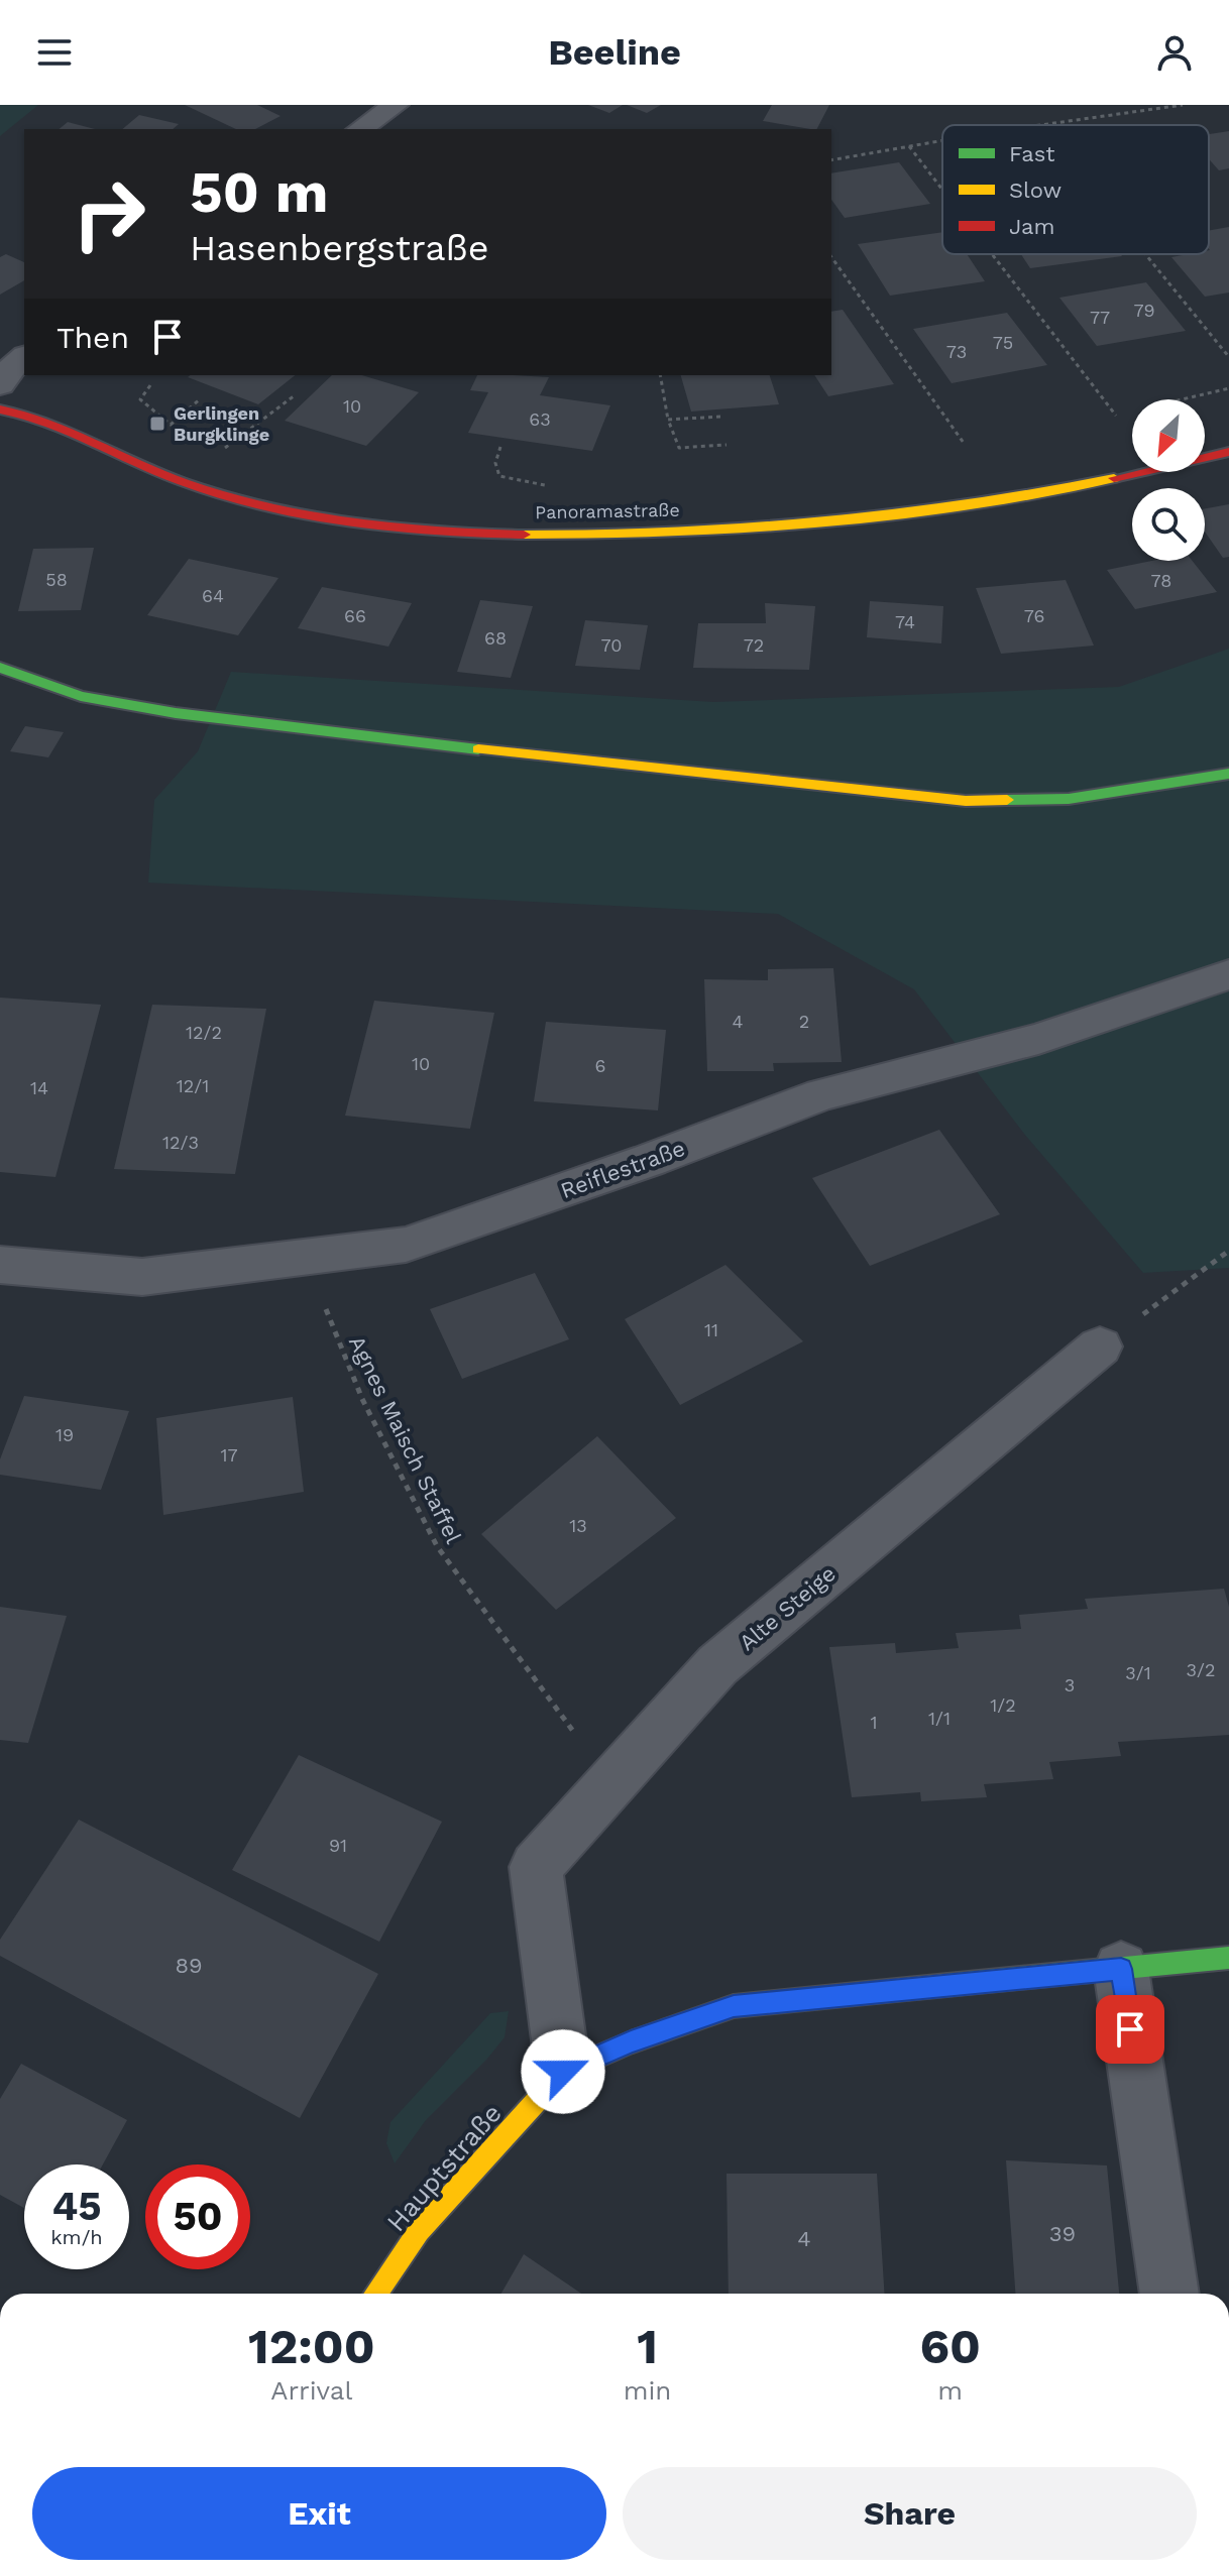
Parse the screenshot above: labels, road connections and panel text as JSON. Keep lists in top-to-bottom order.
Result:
{
  "streets": {
    "main road": ["Panoramastraße", "Hauptstraße"],
    "street": ["Reiflestraße", "Alte Steige"],
    "path": ["Agnes Maisch Staffel"]
  },
  "crossings": [
    ["Reiflestraße", "Agnes Maisch Staffel"],
    ["Agnes Maisch Staffel", "Alte Steige"],
    ["Alte Steige", "Hauptstraße"]
  ],
  "places": {
    "transit": ["Gerlingen Burgklinge"]
  },
  "house_numbers": [
    "79",
    "77",
    "75",
    "73",
    "10",
    "63",
    "58",
    "78",
    "64",
    "66",
    "76",
    "74",
    "68",
    "70",
    "72",
    "4",
    "2",
    "12/2",
    "10",
    "6",
    "12/1",
    "14",
    "12/3",
    "11",
    "19",
    "17",
    "13",
    "3/2",
    "3/1",
    "3",
    "1/2",
    "1/1",
    "1",
    "91",
    "89",
    "39",
    "4"
  ],
  "legend": ["Fast", "Slow", "Jam"],
  "north": "bottom left",
  "page": {
    "header": "Beeline",
    "turn": ["50 m", "Hasenbergstraße"],
    "then": "Then",
    "speed": "45 km/h",
    "limit": "50",
    "eta": [
      "12:00",
      "Arrival",
      "1",
      "min",
      "60",
      "m"
    ],
    "buttons": ["Exit", "Share"]
  }
}
